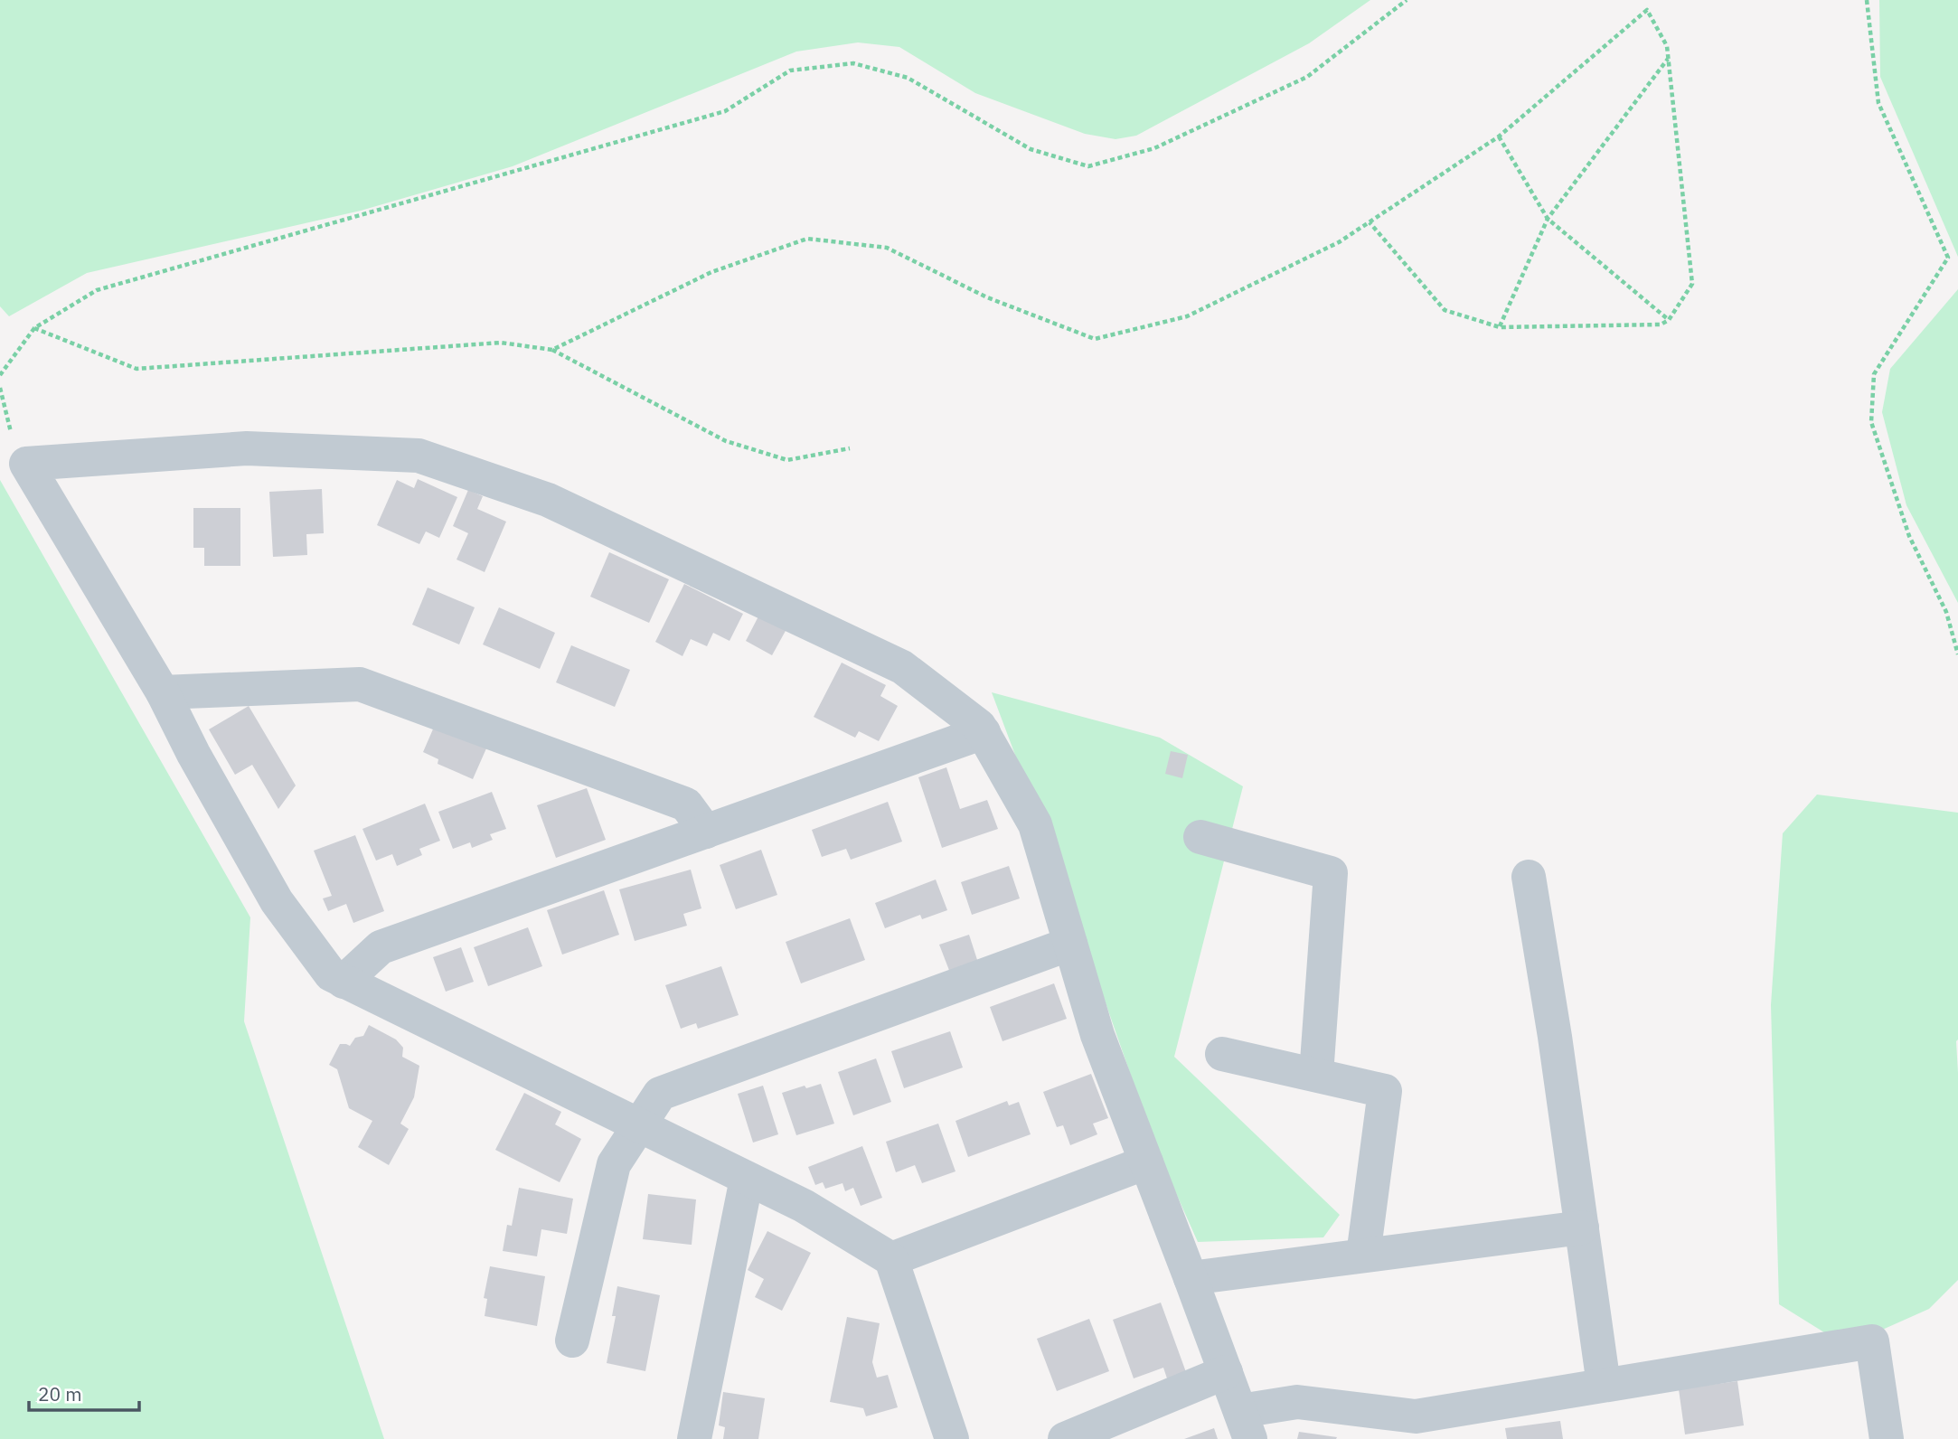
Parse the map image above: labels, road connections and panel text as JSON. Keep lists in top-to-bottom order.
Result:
{
  "scale_bar": "20 m"
}
